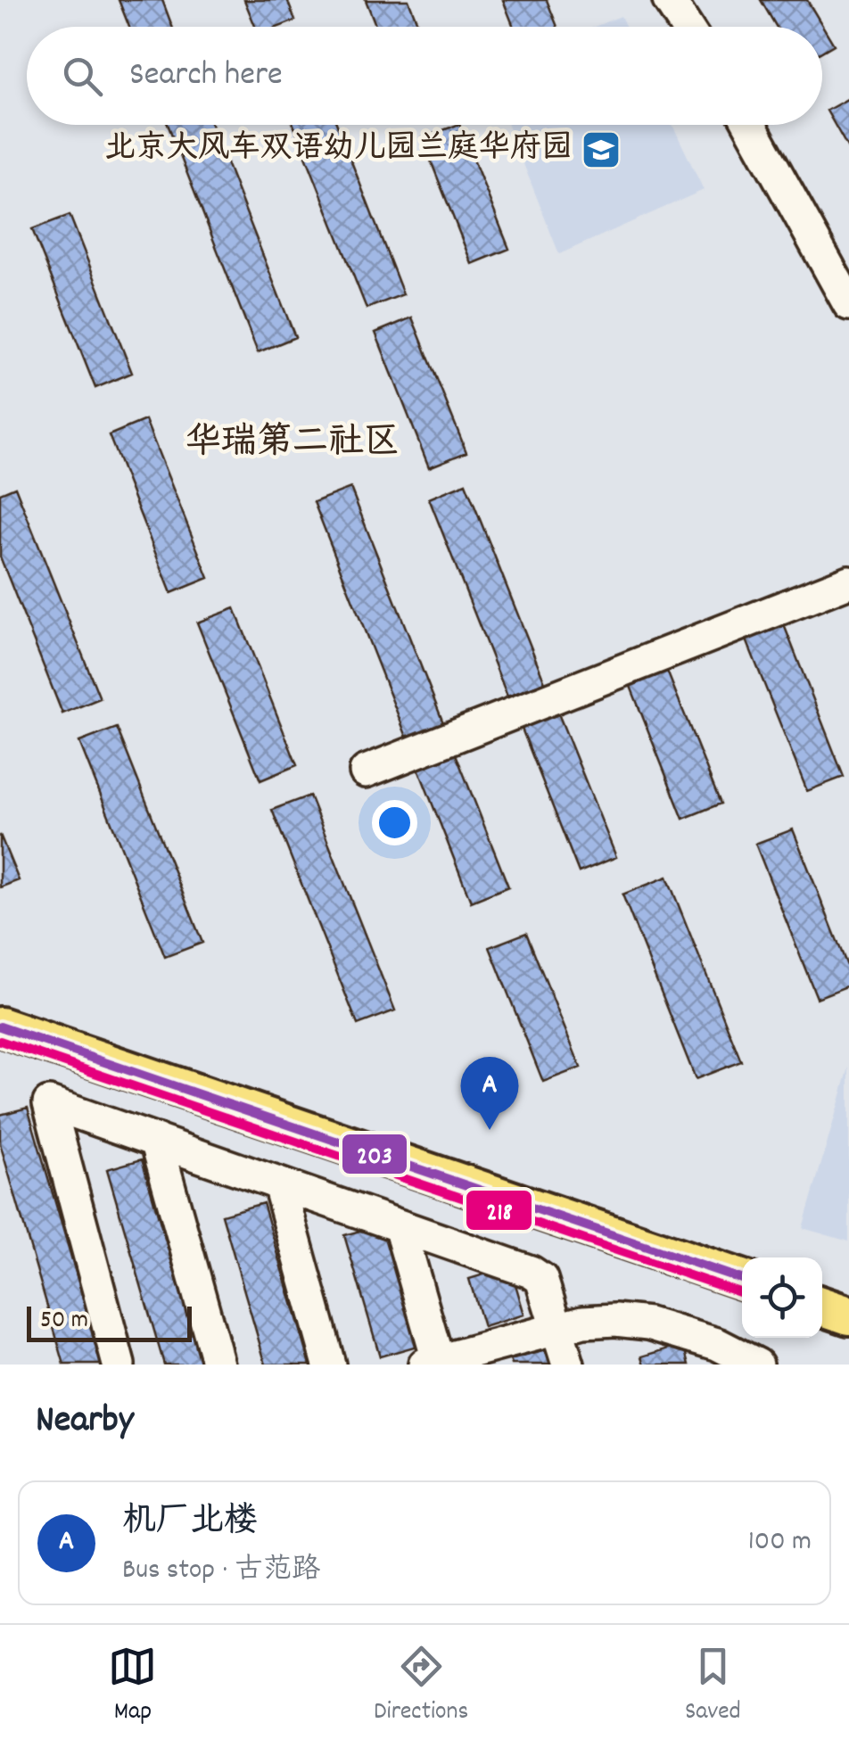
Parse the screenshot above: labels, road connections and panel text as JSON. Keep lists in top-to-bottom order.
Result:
{
  "districts": ["华瑞第二社区"],
  "places": {
    "school or university": ["北京大风车双语幼儿园兰庭华府园"]
  },
  "lines": ["transit line 203", "transit line 218"],
  "scale_bar": "50 m",
  "page": {
    "search": "Search here",
    "pins": "A",
    "scale": "50 m",
    "heading": "Nearby",
    "list": [
      {
        "mark": "A",
        "name": "机厂北楼",
        "note": "Bus stop · 古范路",
        "value": "100 m"
      }
    ],
    "nav": ["Map", "Directions", "Saved"]
  }
}
